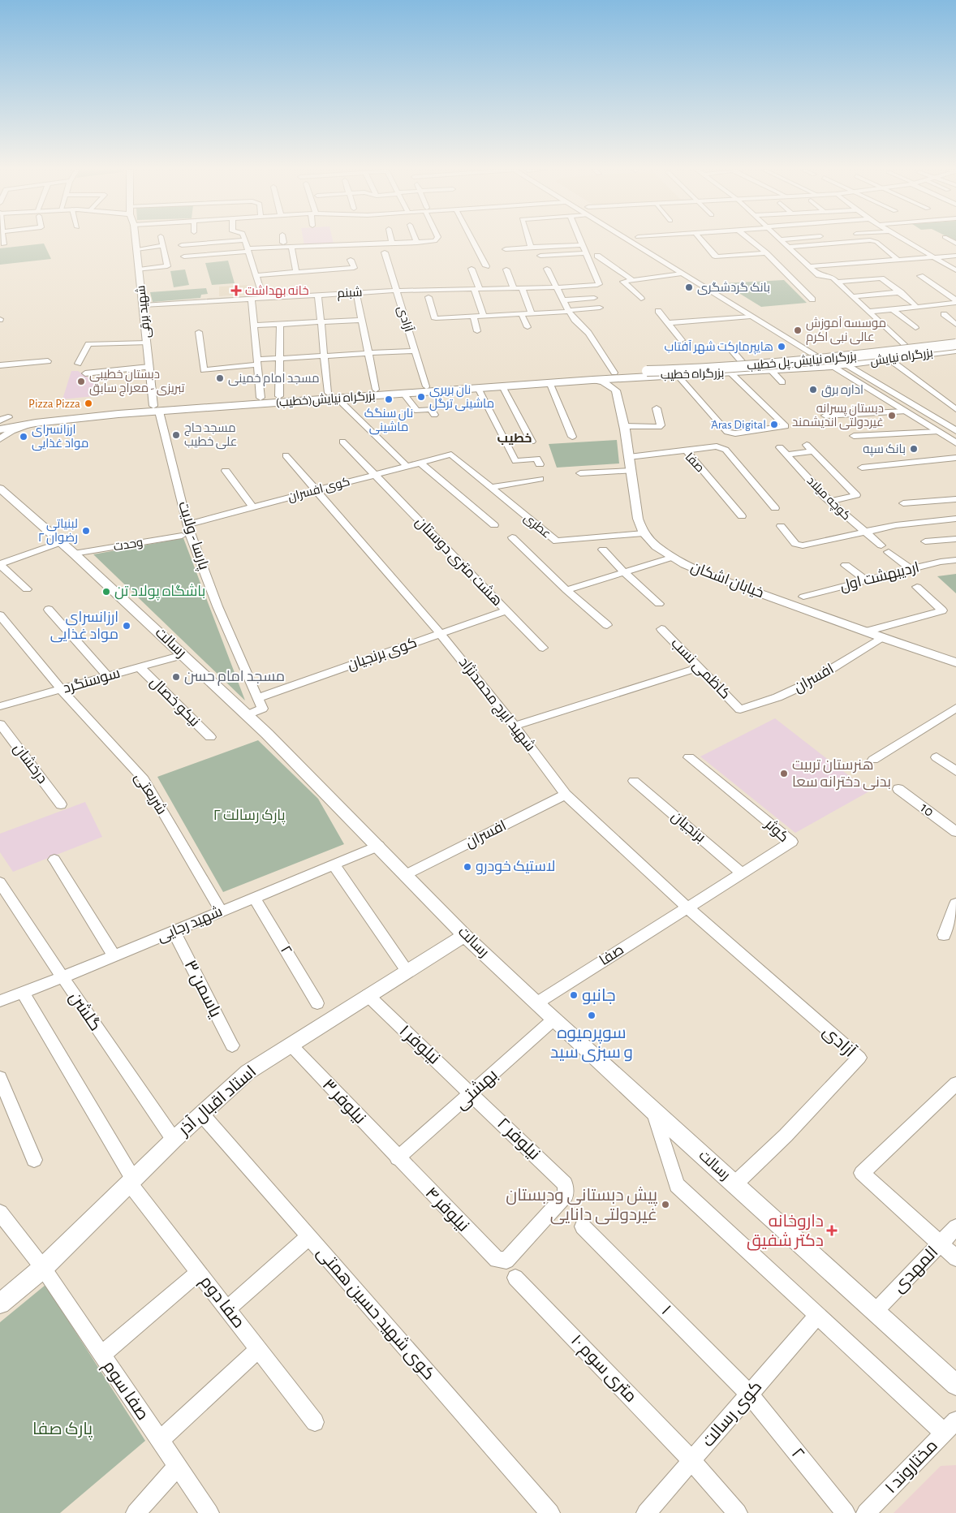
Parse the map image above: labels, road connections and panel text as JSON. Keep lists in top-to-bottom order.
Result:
{
  "streets": {
    "highway": [
      "بزرگراه نیایش",
      "بزرگراه نیایش-پل خطیب",
      "بزرگراه خطیب",
      "بزرگراه نیایش(خطیب)"
    ],
    "main road": [
      "شهید برقی",
      "خیابان اشکان",
      "رسالت",
      "استاد اقبال آذر"
    ],
    "street": [
      "شبنم",
      "آزادی",
      "صفا",
      "کوی افسران",
      "کوچه میلاد",
      "عطری",
      "پارسا - ولایت",
      "وحدت",
      "هشت متری دوستان",
      "اردیبهشت اول",
      "کوی برنجیان",
      "کاظمی نسب",
      "افسران",
      "سوسنگرد",
      "نیکو خصال",
      "شهید ایرج محمدنژاد",
      "درخشان",
      "شریعتی",
      "10",
      "برنجیان",
      "کوثر",
      "شهید رجایی",
      "۲",
      "یاسمن ۳",
      "گلشن",
      "نیلوفر ۱",
      "بهشتی",
      "نیلوفر ۳",
      "نیلوفر ۲",
      "نیلوفر ۴",
      "المهدی",
      "صفا دوم",
      "۱",
      "کوی شهید حسین همتی",
      "۱۰ متری سوم",
      "صفا سوم",
      "کوی رسالت",
      "مختاروند ۱"
    ]
  },
  "crossings": [
    ["شبنم", "شهید برقی"],
    ["شبنم", "آزادی"],
    ["شهید برقی", "بزرگراه نیایش(خطیب)"],
    ["شهید برقی", "پارسا - ولایت"],
    ["آزادی", "بزرگراه نیایش(خطیب)"],
    ["آزادی", "صفا"],
    ["آزادی", "رسالت"],
    ["آزادی", "شهید ایرج محمدنژاد"],
    ["آزادی", "کوثر"],
    ["بزرگراه نیایش", "بزرگراه نیایش-پل خطیب"],
    ["بزرگراه نیایش", "بزرگراه خطیب"],
    ["بزرگراه نیایش-پل خطیب", "بزرگراه خطیب"],
    ["بزرگراه نیایش-پل خطیب", "بزرگراه نیایش(خطیب)"],
    ["بزرگراه خطیب", "بزرگراه نیایش(خطیب)"],
    ["بزرگراه نیایش(خطیب)", "پارسا - ولایت"],
    ["صفا", "خیابان اشکان"],
    ["صفا", "رسالت"],
    ["صفا", "شهید ایرج محمدنژاد"],
    ["صفا", "کوثر"],
    ["کوی افسران", "عطری"],
    ["کوی افسران", "پارسا - ولایت"],
    ["کوی افسران", "هشت متری دوستان"],
    ["کوی افسران", "شهید ایرج محمدنژاد"],
    ["عطری", "خیابان اشکان"],
    ["پارسا - ولایت", "کوی برنجیان"],
    ["وحدت", "رسالت"],
    ["هشت متری دوستان", "کوی برنجیان"],
    ["خیابان اشکان", "افسران"],
    ["رسالت", "افسران"],
    ["رسالت", "سوسنگرد"],
    ["رسالت", "شهید رجایی"],
    ["رسالت", "بهشتی"],
    ["رسالت", "استاد اقبال آذر"],
    ["رسالت", "المهدی"],
    ["کوی برنجیان", "شهید ایرج محمدنژاد"],
    ["کاظمی نسب", "افسران"],
    ["افسران", "شهید ایرج محمدنژاد"],
    ["سوسنگرد", "نیکو خصال"],
    ["سوسنگرد", "شریعتی"],
    ["شهید ایرج محمدنژاد", "کوثر"],
    ["شریعتی", "شهید رجایی"],
    ["برنجیان", "کوثر"],
    ["شهید رجایی", "۲"],
    ["شهید رجایی", "یاسمن ۳"],
    ["شهید رجایی", "گلشن"],
    ["شهید رجایی", "صفا دوم"],
    ["۲", "۱"],
    ["۲", "کوی رسالت"],
    ["گلشن", "استاد اقبال آذر"],
    ["نیلوفر ۱", "بهشتی"],
    ["نیلوفر ۱", "استاد اقبال آذر"],
    ["نیلوفر ۱", "نیلوفر ۲"],
    ["بهشتی", "نیلوفر ۳"],
    ["بهشتی", "نیلوفر ۲"],
    ["بهشتی", "نیلوفر ۴"],
    ["استاد اقبال آذر", "نیلوفر ۳"],
    ["استاد اقبال آذر", "صفا دوم"],
    ["استاد اقبال آذر", "کوی شهید حسین همتی"],
    ["استاد اقبال آذر", "صفا سوم"],
    ["نیلوفر ۳", "نیلوفر ۴"],
    ["نیلوفر ۲", "نیلوفر ۴"],
    ["۱", "کوی رسالت"],
    ["۱۰ متری سوم", "کوی رسالت"]
  ],
  "districts": ["خطیب"],
  "parks": ["پارک رسالت ۲", "پارک صفا"],
  "places": {
    "other": [
      "بانک گردشگری",
      "موسسه آموزش عالی نبی اکرم",
      "هایپرمارکت شهر آفتاب",
      "مسجد امام خمینی",
      "دبستان خطیبی تبریزی - معراج سابق",
      "اداره برق",
      "نان بربری ماشینی ترگل",
      "نان سنگک ماشینی",
      "Pizza Pizza",
      "دبستان پسرانه غیردولتی اندیشمند",
      "َAras Digital",
      "مسجد حاج علی خطیب",
      "ارزانسرای مواد غذایی",
      "بانک سپه",
      "لبنیاتی رضوان ۲",
      "باشگاه پولاد تن",
      "ارزانسراى مواد غذایى",
      "مسجد امام حسن",
      "هنرستان تربیت بدنی دخترانه سعا",
      "لاستیک خودرو",
      "جانبو",
      "سوپرمیوه و سبزی سید",
      "پیش دبستانی ودبستان غیردولتی دانایی"
    ],
    "health": ["خانه بهداشت", "داروخانه دکتر شفیق"]
  }
}
